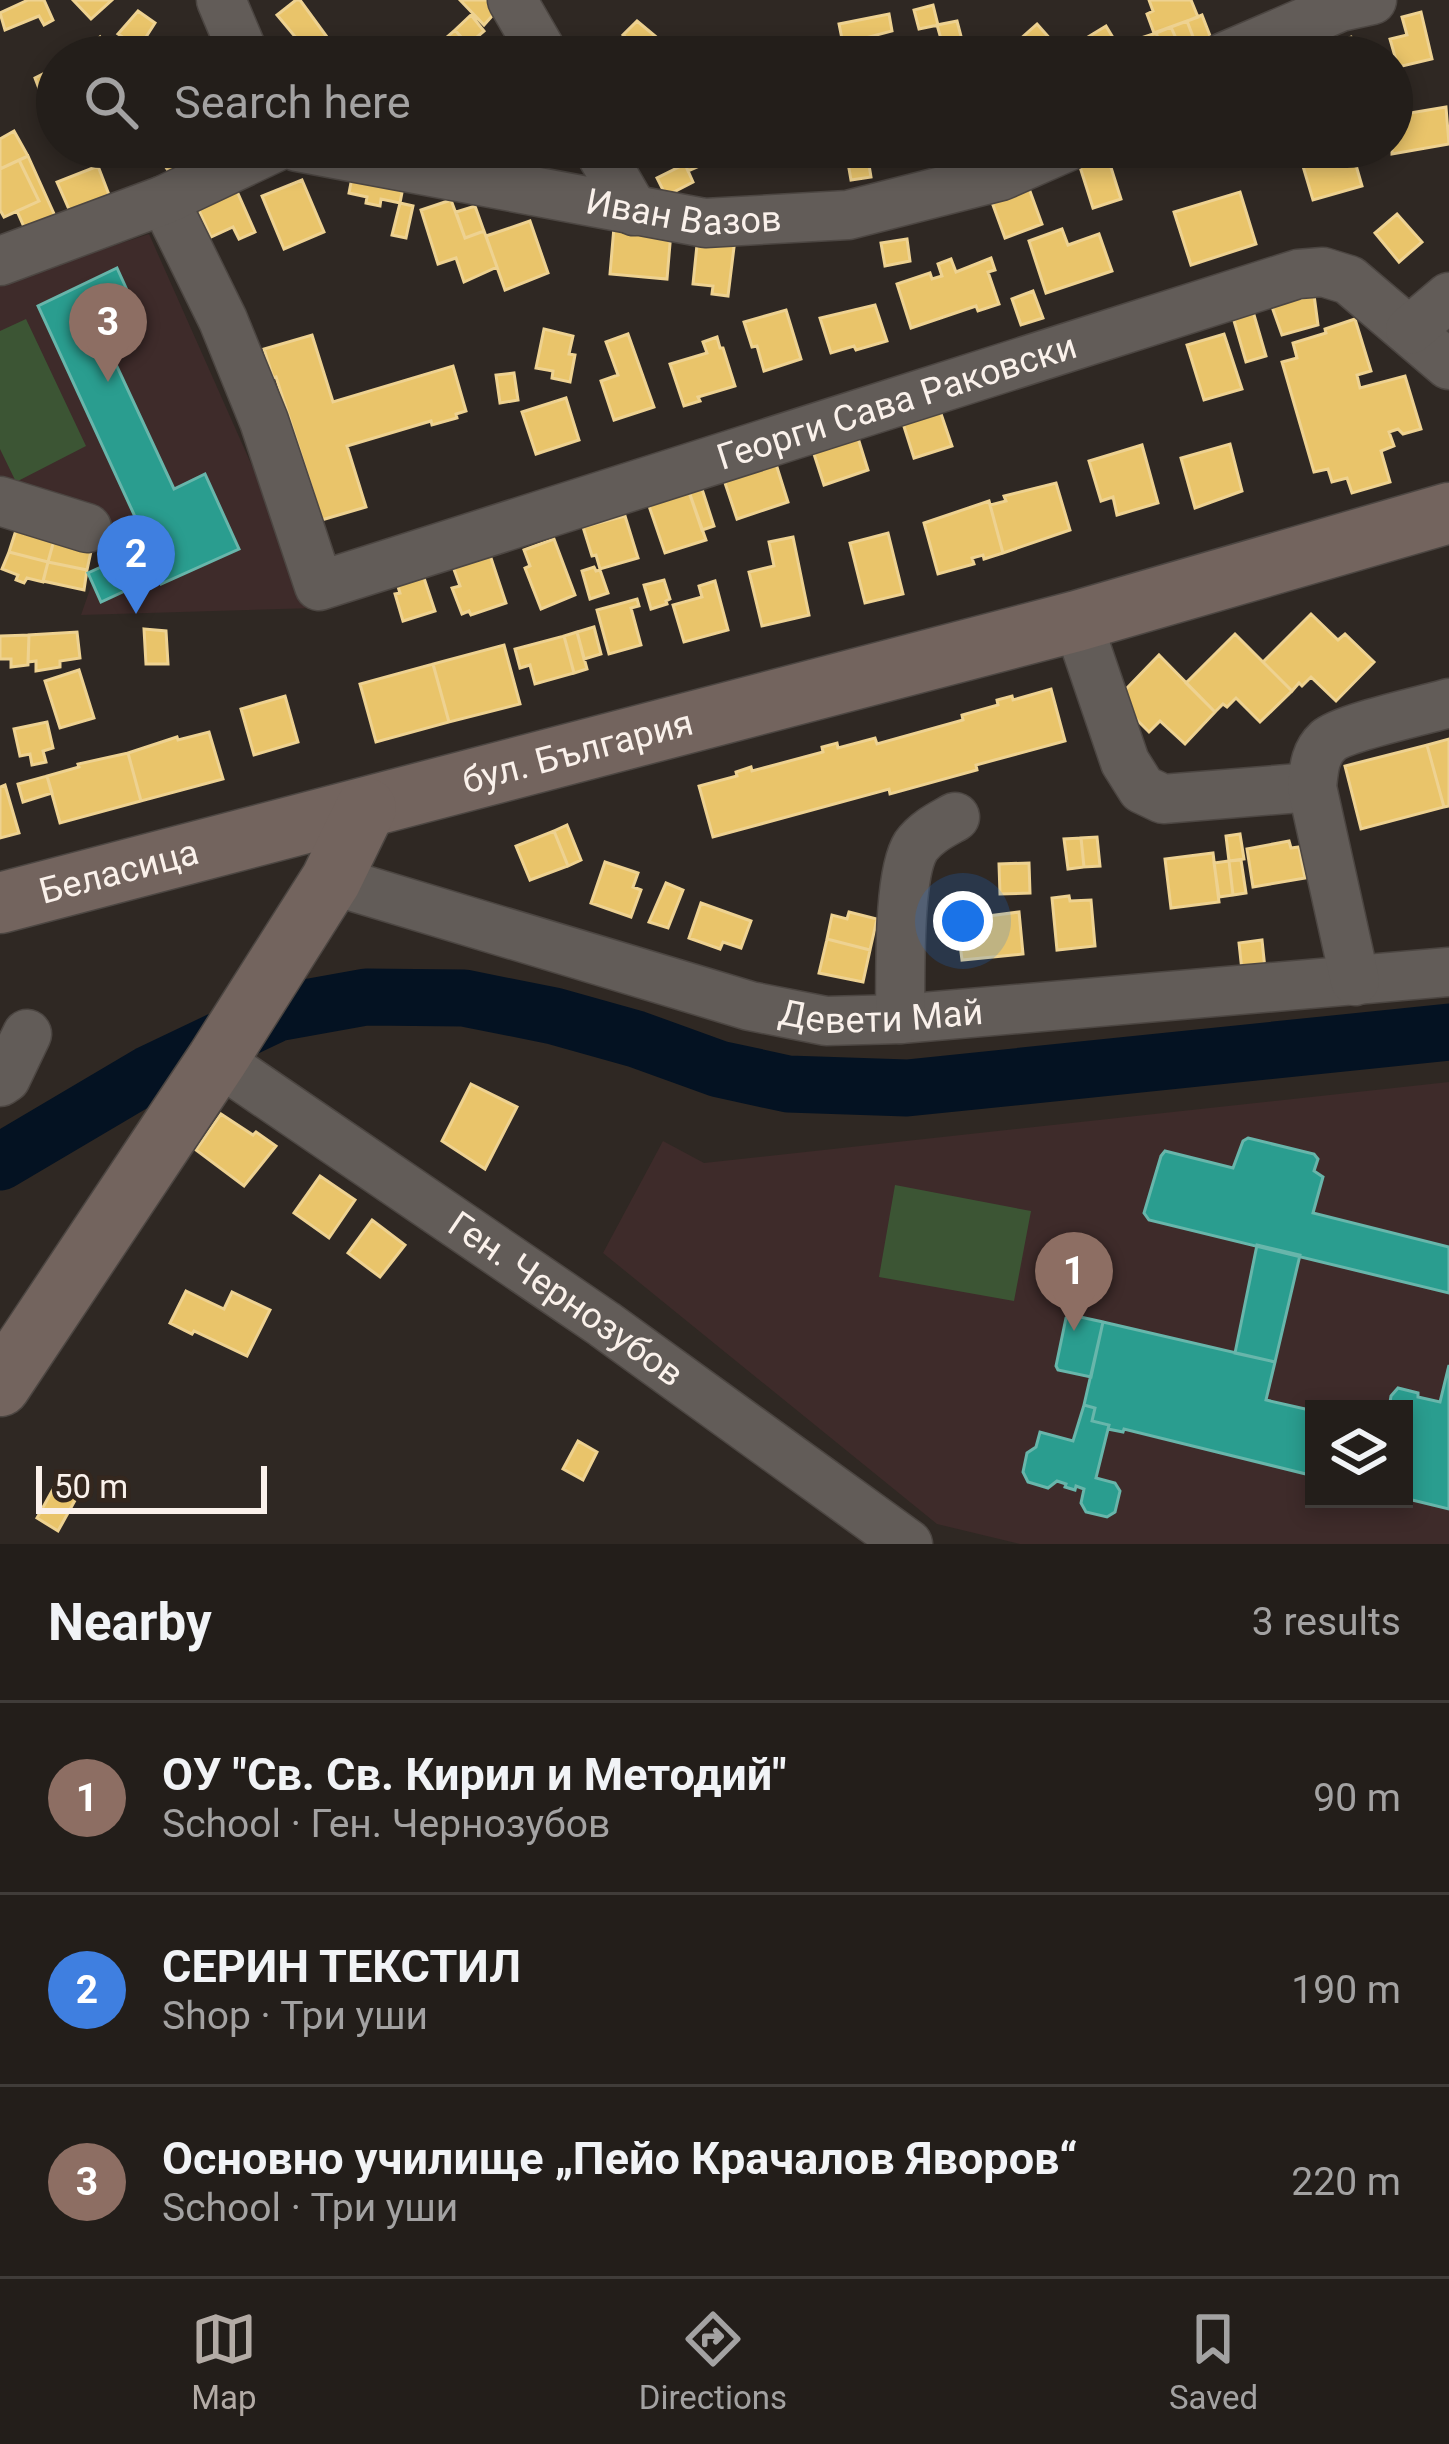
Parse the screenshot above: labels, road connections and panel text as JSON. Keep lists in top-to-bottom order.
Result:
{
  "streets": {
    "main road": ["бул. България", "Беласица"],
    "street": [
      "Иван Вазов",
      "Георги Сава Раковски",
      "Девети Май",
      "Ген. Чернозубов"
    ]
  },
  "crossings": [
    ["бул. България", "Беласица"],
    ["Беласица", "Девети Май"]
  ],
  "scale_bar": "50 m",
  "page": {
    "search": "Search here",
    "pins": ["3", "2", "1"],
    "scale": "50 m",
    "heading": ["Nearby", "3 results"],
    "list": [
      {
        "mark": "1",
        "name": "ОУ \"Св. Св. Кирил и Методий\"",
        "note": "School · Ген. Чернозубов",
        "value": "90 m"
      },
      {
        "mark": "2",
        "name": "СЕРИН ТЕКСТИЛ",
        "note": "Shop · Три уши",
        "value": "190 m"
      },
      {
        "mark": "3",
        "name": "Основно училище „Пейо Крачалов Яворов“",
        "note": "School · Три уши",
        "value": "220 m"
      }
    ],
    "nav": ["Map", "Directions", "Saved"]
  }
}
